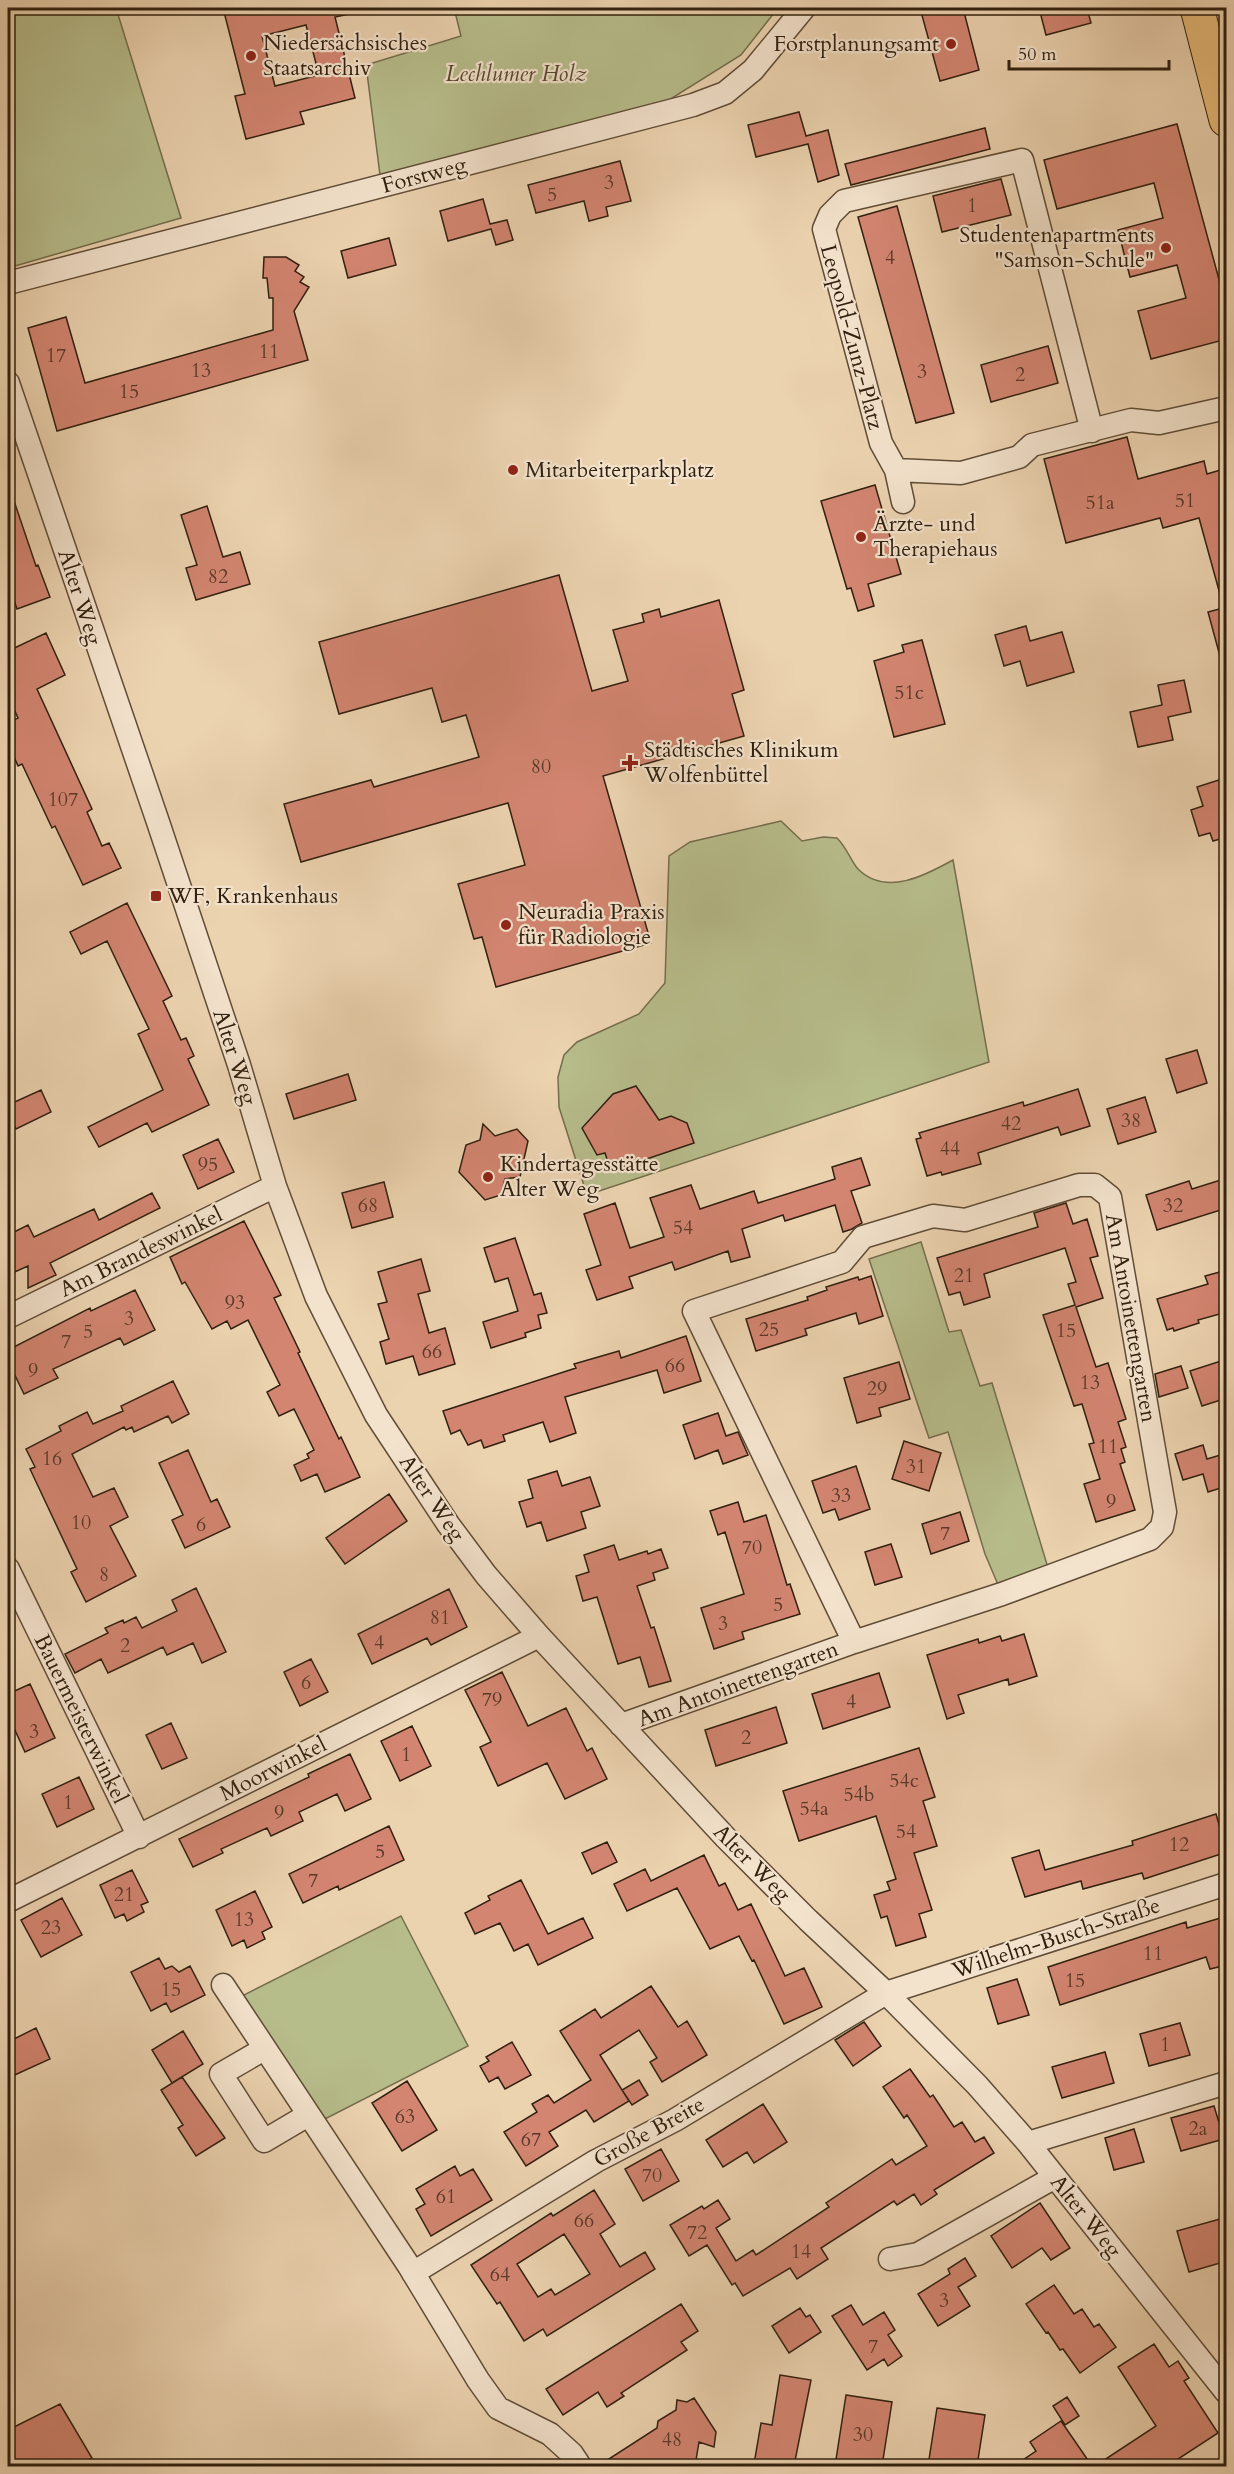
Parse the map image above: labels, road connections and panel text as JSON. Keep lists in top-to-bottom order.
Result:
{
  "streets": {
    "street": [
      "Forstweg",
      "Leopold-Zunz-Platz",
      "Alter Weg",
      "Am Brandeswinkel",
      "Am Antoinettengarten",
      "Bauermeisterwinkel",
      "Moorwinkel",
      "Wilhelm-Busch-Straße",
      "Große Breite"
    ]
  },
  "crossings": [
    ["Alter Weg", "Am Brandeswinkel"],
    ["Alter Weg", "Am Antoinettengarten"],
    ["Alter Weg", "Moorwinkel"],
    ["Alter Weg", "Wilhelm-Busch-Straße"],
    ["Alter Weg", "Große Breite"],
    ["Bauermeisterwinkel", "Moorwinkel"],
    ["Wilhelm-Busch-Straße", "Große Breite"]
  ],
  "parks": ["Lechlumer Holz"],
  "places": {
    "other": [
      "Forstplanungsamt",
      "Niedersächsisches Staatsarchiv",
      "Studentenapartments \"Samson-Schule\"",
      "Mitarbeiterparkplatz",
      "Ärzte- und Therapiehaus",
      "Neuradia Praxis für Radiologie",
      "Kindertagesstätte Alter Weg"
    ],
    "health": ["Städtisches Klinikum Wolfenbüttel"],
    "transit": ["WF, Krankenhaus"]
  },
  "house_numbers": [
    "3",
    "5",
    "1",
    "4",
    "11",
    "17",
    "13",
    "3",
    "2",
    "15",
    "51",
    "51a",
    "82",
    "51c",
    "80",
    "107",
    "38",
    "42",
    "44",
    "95",
    "68",
    "32",
    "54",
    "21",
    "93",
    "3",
    "25",
    "15",
    "5",
    "7",
    "66",
    "66",
    "9",
    "13",
    "29",
    "11",
    "16",
    "31",
    "33",
    "9",
    "10",
    "6",
    "7",
    "70",
    "8",
    "5",
    "81",
    "3",
    "4",
    "2",
    "6",
    "79",
    "4",
    "3",
    "2",
    "1",
    "54c",
    "54b",
    "1",
    "54a",
    "9",
    "54",
    "12",
    "5",
    "7",
    "21",
    "13",
    "23",
    "11",
    "15",
    "15",
    "1",
    "63",
    "2a",
    "67",
    "70",
    "61",
    "66",
    "72",
    "14",
    "64",
    "3",
    "7",
    "30",
    "48"
  ],
  "scale_bar": "50 m"
}
